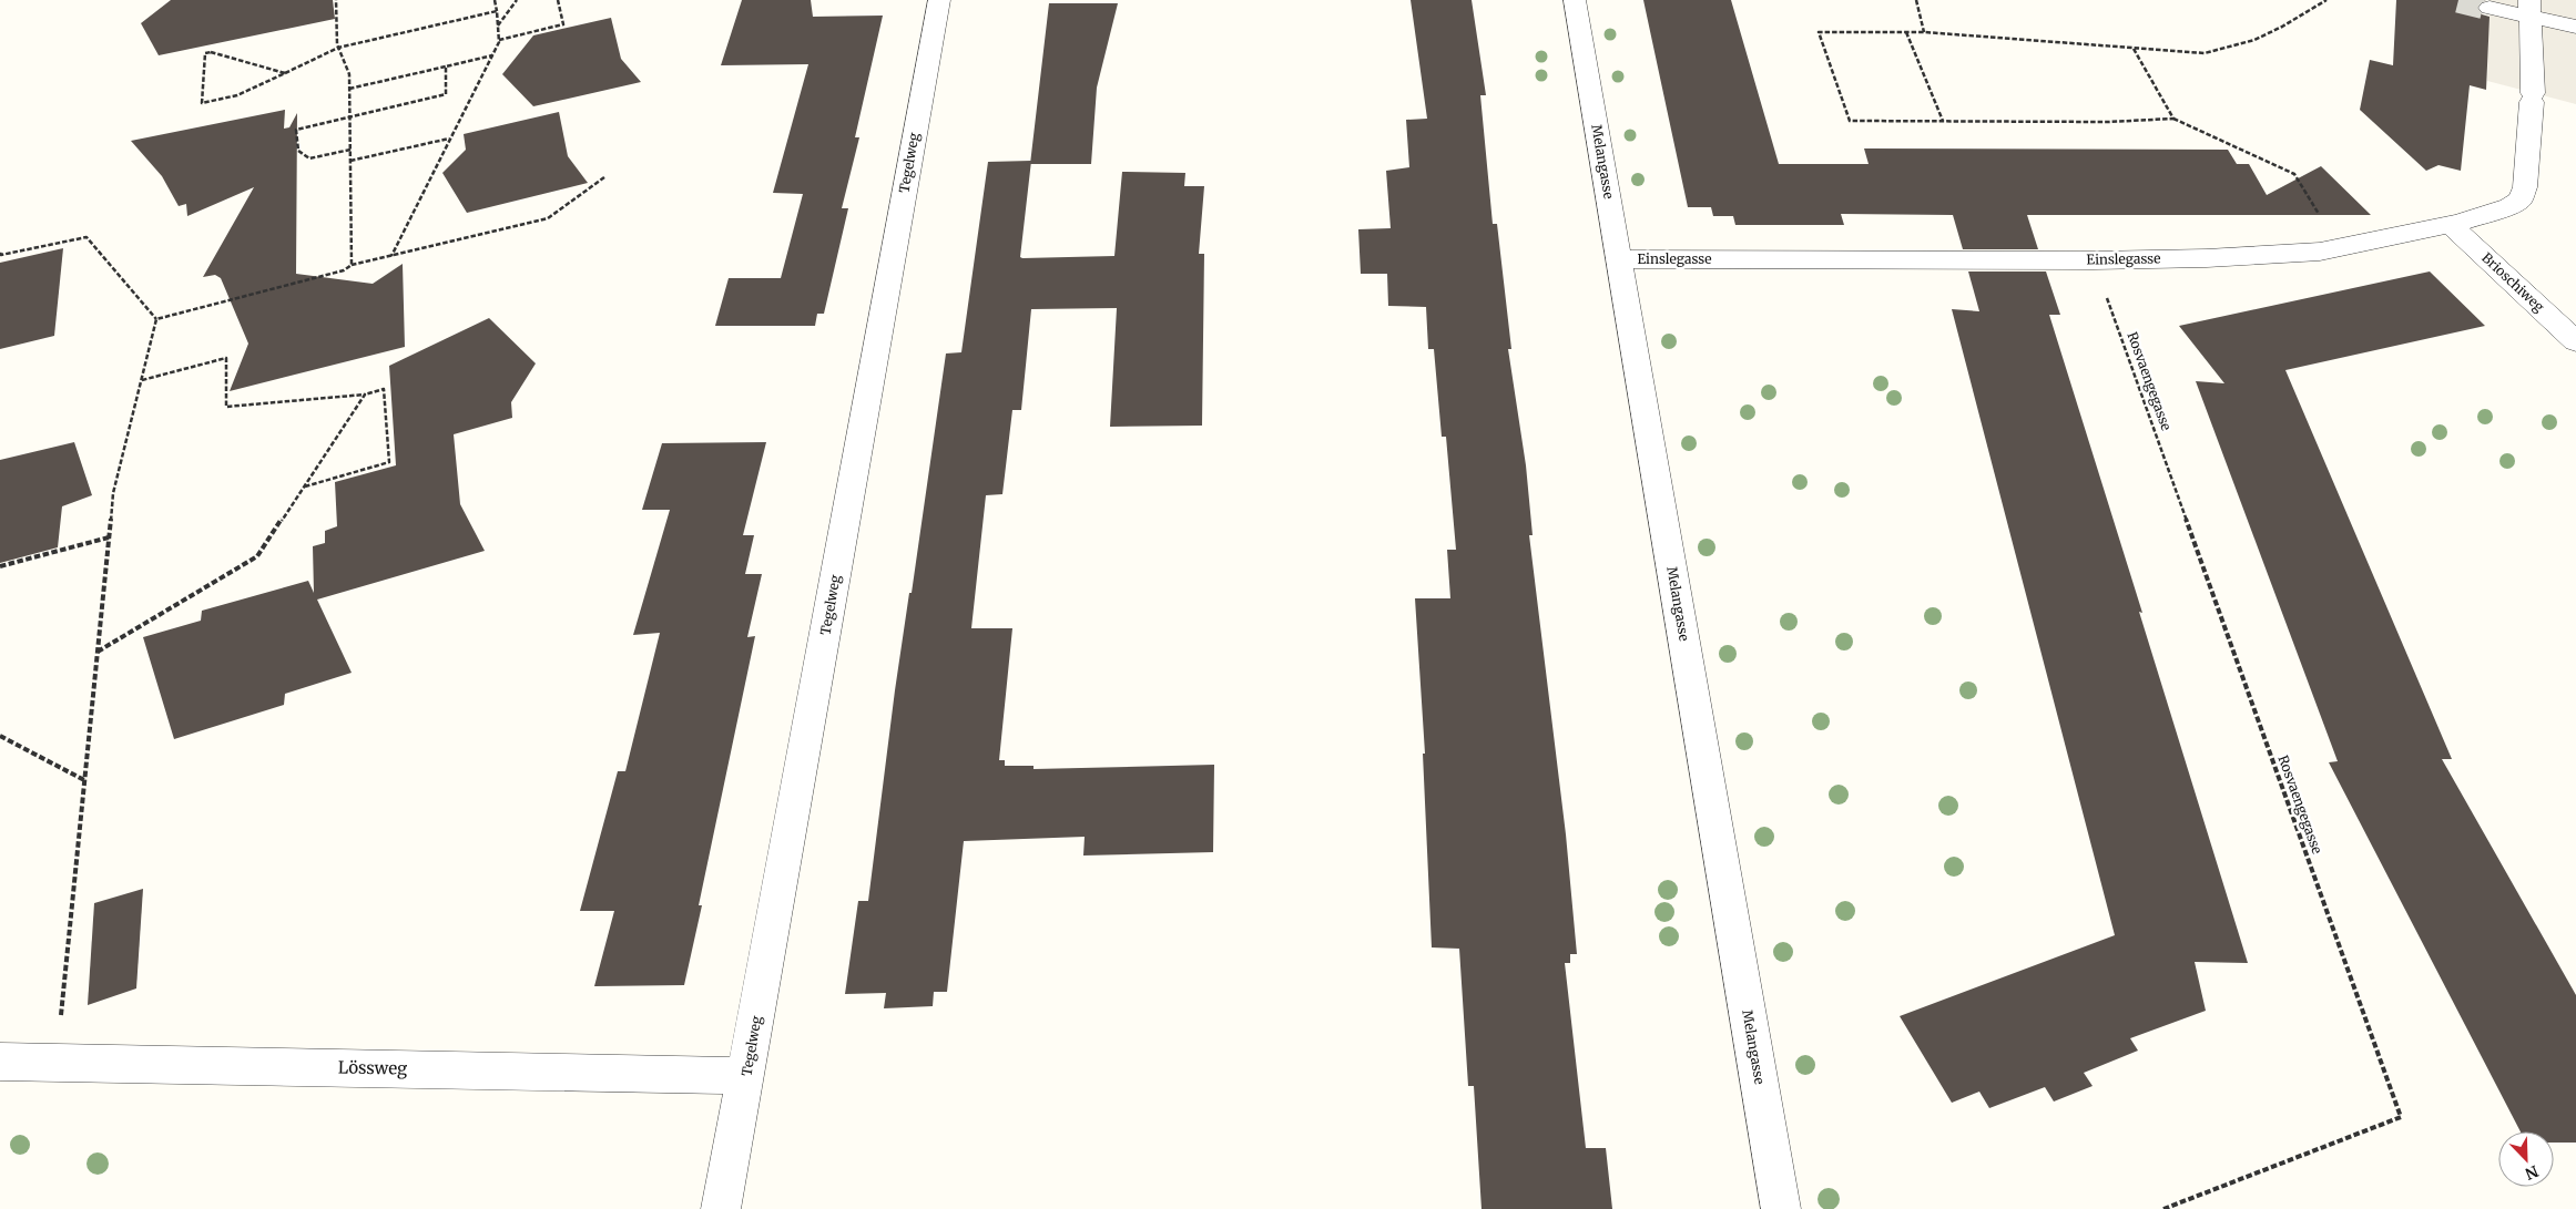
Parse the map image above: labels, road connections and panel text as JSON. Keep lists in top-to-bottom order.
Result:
{
  "streets": {
    "street": [
      "Melangasse",
      "Tegelweg",
      "Einslegasse",
      "Brioschiweg",
      "Lössweg"
    ],
    "path": ["Rosvaengegasse"]
  },
  "crossings": [
    ["Melangasse", "Einslegasse"],
    ["Tegelweg", "Lössweg"],
    ["Einslegasse", "Brioschiweg"],
    ["Einslegasse", "Rosvaengegasse"]
  ],
  "north": "bottom right"
}
